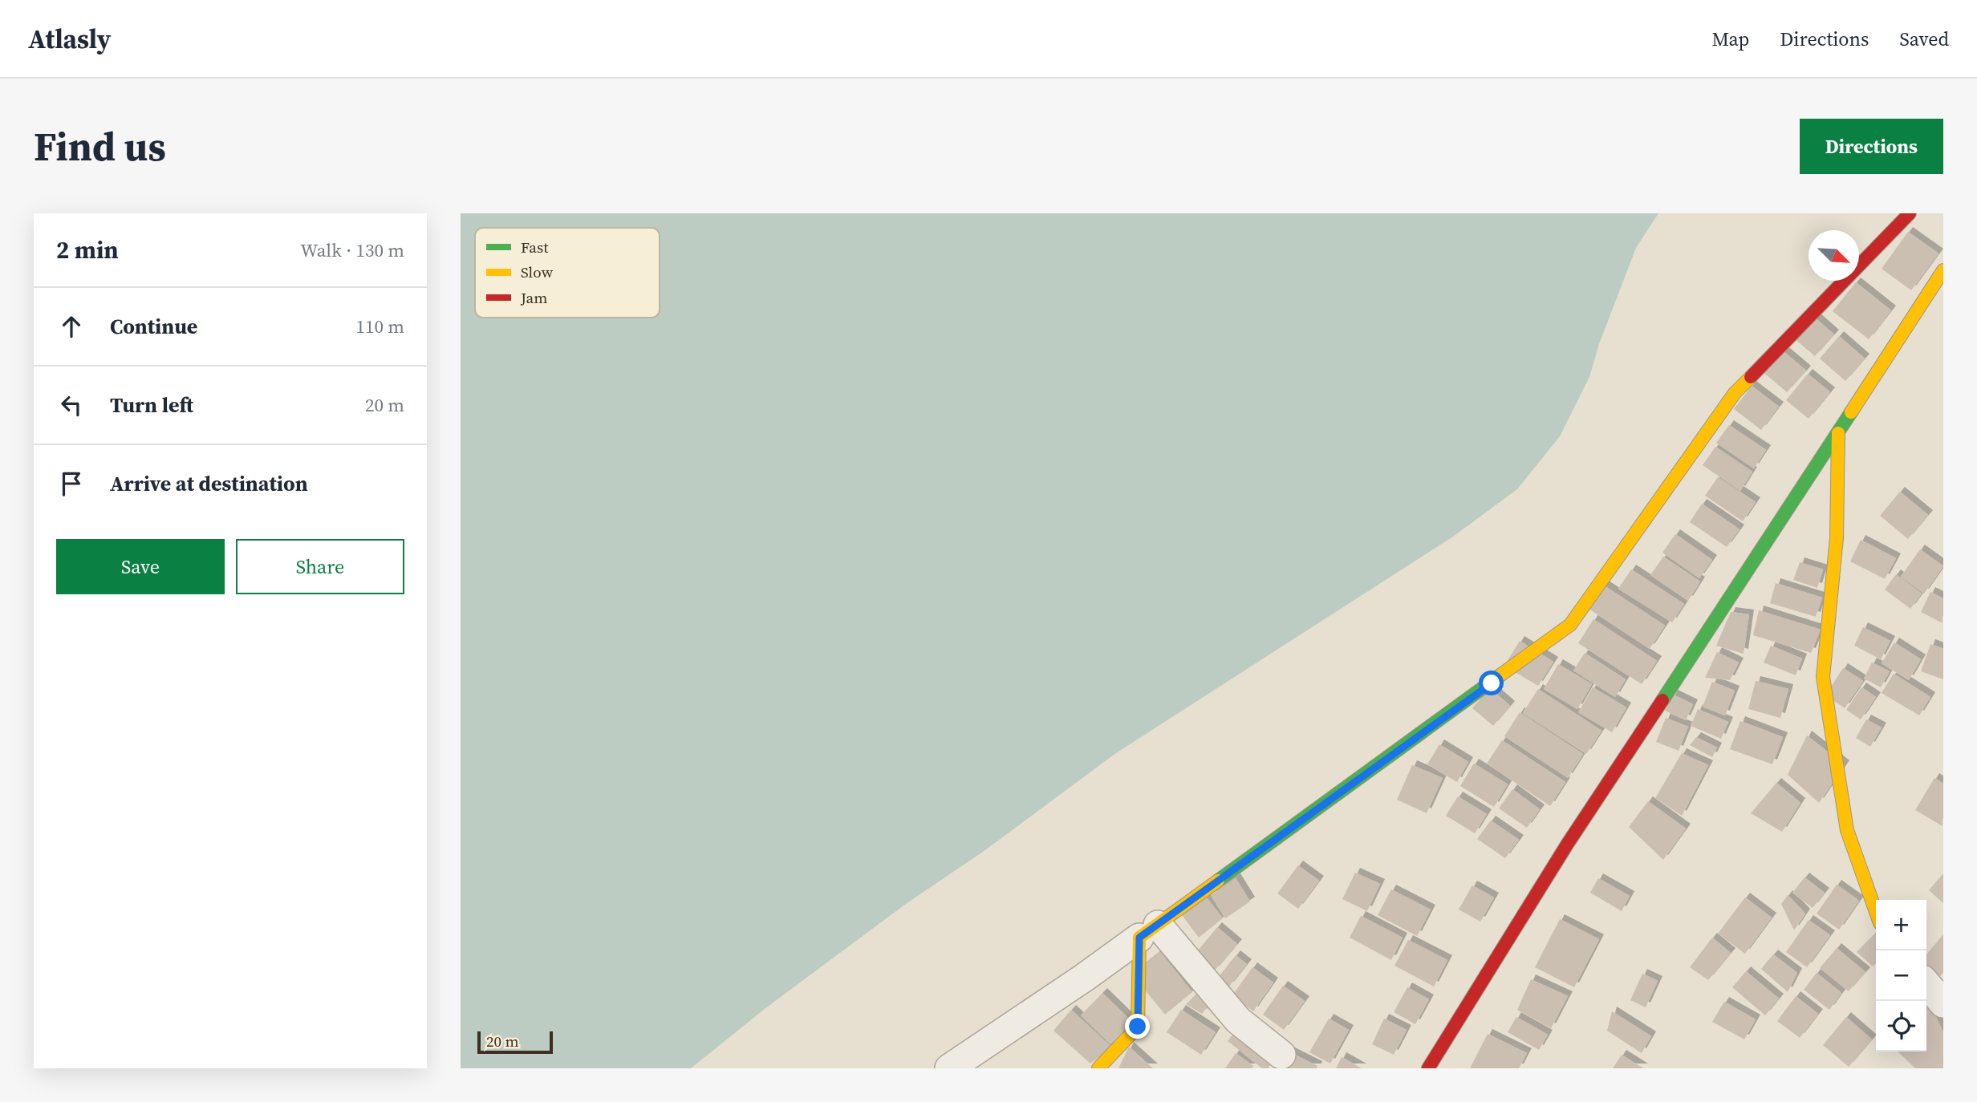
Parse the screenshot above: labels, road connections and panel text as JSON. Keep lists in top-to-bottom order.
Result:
{
  "legend": ["Fast", "Slow", "Jam"],
  "scale_bar": "20 m",
  "north": "bottom right",
  "page": {
    "header": "Atlasly",
    "nav": ["Map", "Directions", "Saved"],
    "buttons": [
      "Directions",
      ["Save", "Share"]
    ],
    "title": "Find us",
    "heading": ["2 min", "Walk · 130 m"],
    "list": [
      ["Continue", "110 m"],
      ["Turn left", "20 m"],
      "Arrive at destination"
    ],
    "map_buttons": ["+", "−"],
    "scale": "20 m"
  }
}
